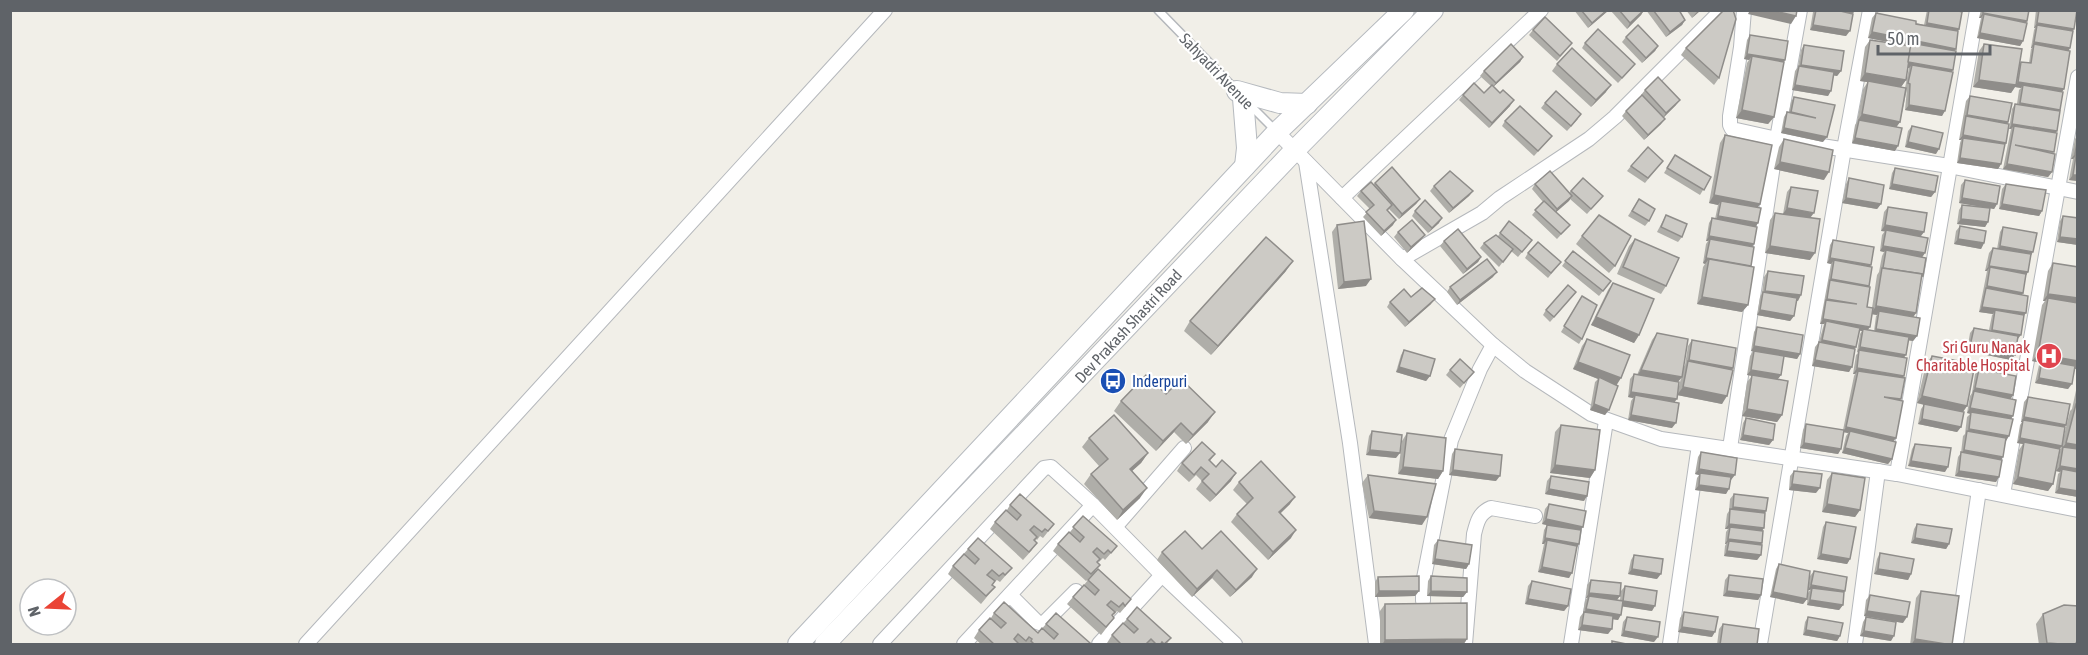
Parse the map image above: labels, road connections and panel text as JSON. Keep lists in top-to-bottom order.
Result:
{
  "streets": {
    "street": ["Dev Prakash Shastri Road"],
    "lane": ["Sahyadri Avenue"]
  },
  "crossings": [
    ["Sahyadri Avenue", "Dev Prakash Shastri Road"]
  ],
  "places": {
    "hospital": ["Sri Guru Nanak Charitable Hospital"],
    "bus stop": ["Inderpuri"]
  },
  "scale_bar": "50 m",
  "north": "left"
}
